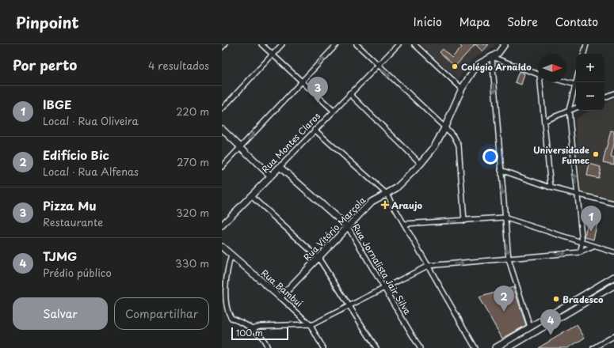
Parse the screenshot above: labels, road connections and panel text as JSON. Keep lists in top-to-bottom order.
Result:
{
  "streets": {
    "street": [
      "Rua Montes Claros",
      "Rua Vitório Marçola",
      "Rua Jornalista Jair Silva",
      "Rua Bambuí"
    ]
  },
  "crossings": [
    ["Rua Montes Claros", "Rua Jornalista Jair Silva"],
    ["Rua Vitório Marçola", "Rua Jornalista Jair Silva"],
    ["Rua Vitório Marçola", "Rua Bambuí"]
  ],
  "places": {
    "other": ["Colégio Arnaldo", "Universidade Fumec", "Bradesco"],
    "health": ["Araujo"]
  },
  "scale_bar": "100 m",
  "north": "right",
  "page": {
    "header": "Pinpoint",
    "nav": [
      "Início",
      "Mapa",
      "Sobre",
      "Contato"
    ],
    "heading": ["Por perto", "4 resultados"],
    "map_buttons": ["+", "−"],
    "pins": [
      "3",
      "1",
      "2",
      "4"
    ],
    "list": [
      {
        "mark": "1",
        "name": "IBGE",
        "note": "Local · Rua Oliveira",
        "value": "220 m"
      },
      {
        "mark": "2",
        "name": "Edifício Bic",
        "note": "Local · Rua Alfenas",
        "value": "270 m"
      },
      {
        "mark": "3",
        "name": "Pizza Mu",
        "note": "Restaurante",
        "value": "320 m"
      },
      {
        "mark": "4",
        "name": "TJMG",
        "note": "Prédio público",
        "value": "330 m"
      }
    ],
    "buttons": ["Salvar", "Compartilhar"],
    "scale": "100 m"
  }
}
